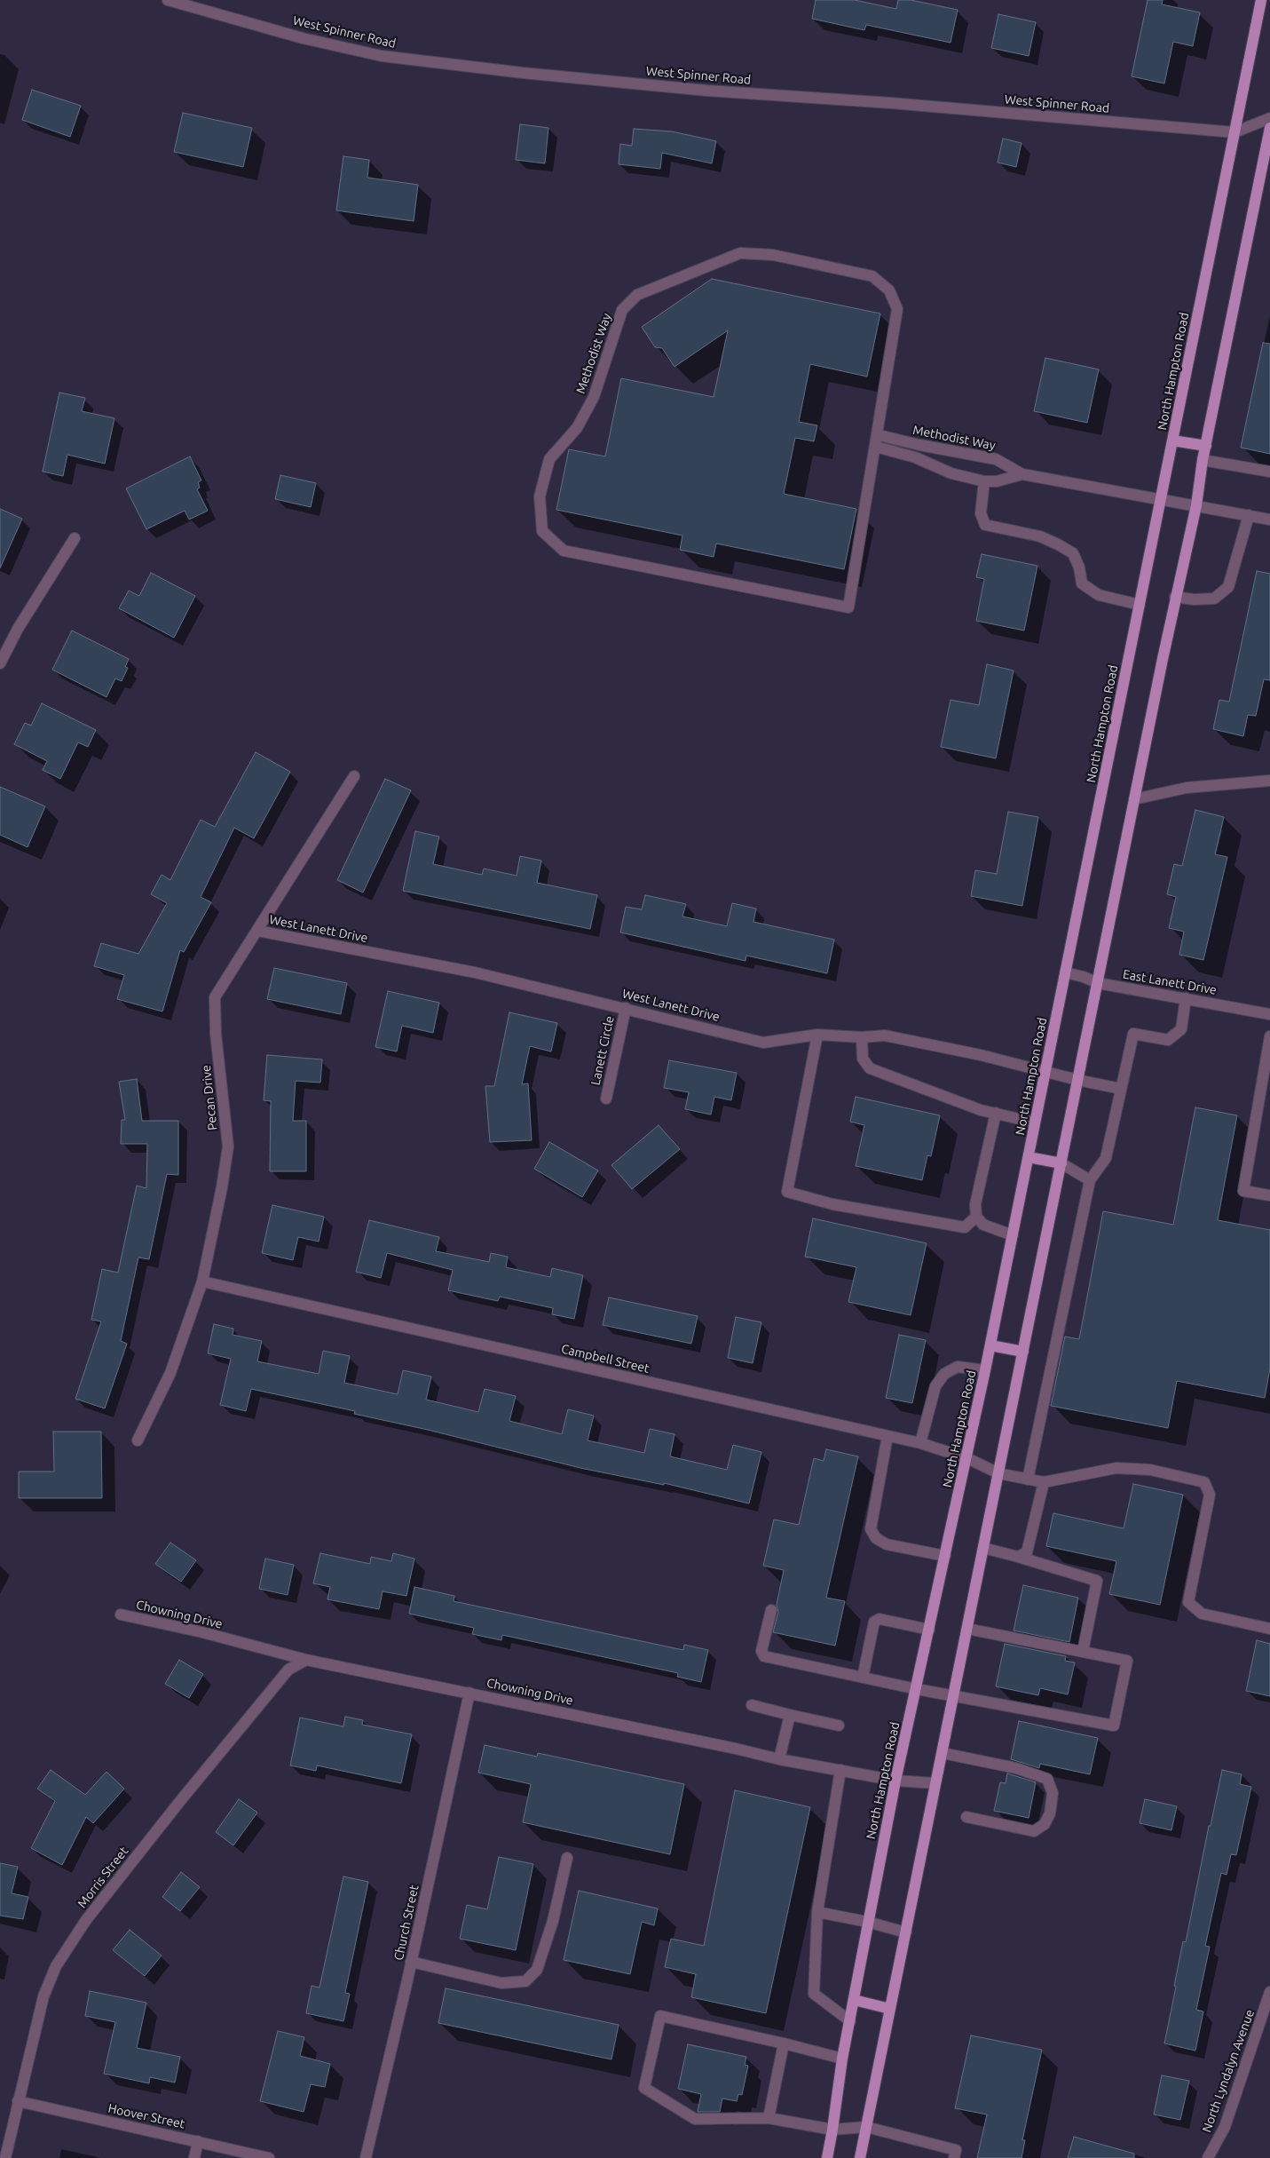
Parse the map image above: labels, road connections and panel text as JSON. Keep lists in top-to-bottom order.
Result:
{
  "streets": {
    "main road": ["North Hampton Road"],
    "street": [
      "West Spinner Road",
      "Methodist Way",
      "West Lanett Drive",
      "East Lanett Drive",
      "Lanett Circle",
      "Pecan Drive",
      "Campbell Street",
      "Chowning Drive",
      "Morris Street",
      "Church Street",
      "North Lyndalyn Avenue",
      "Hoover Street"
    ]
  },
  "crossings": [
    ["West Spinner Road", "North Hampton Road"],
    ["Methodist Way", "North Hampton Road"],
    ["North Hampton Road", "West Lanett Drive"],
    ["North Hampton Road", "East Lanett Drive"],
    ["North Hampton Road", "Campbell Street"],
    ["North Hampton Road", "Chowning Drive"],
    ["West Lanett Drive", "Lanett Circle"],
    ["West Lanett Drive", "Pecan Drive"],
    ["Pecan Drive", "Campbell Street"],
    ["Chowning Drive", "Morris Street"],
    ["Chowning Drive", "Church Street"],
    ["Morris Street", "Hoover Street"]
  ]
}
